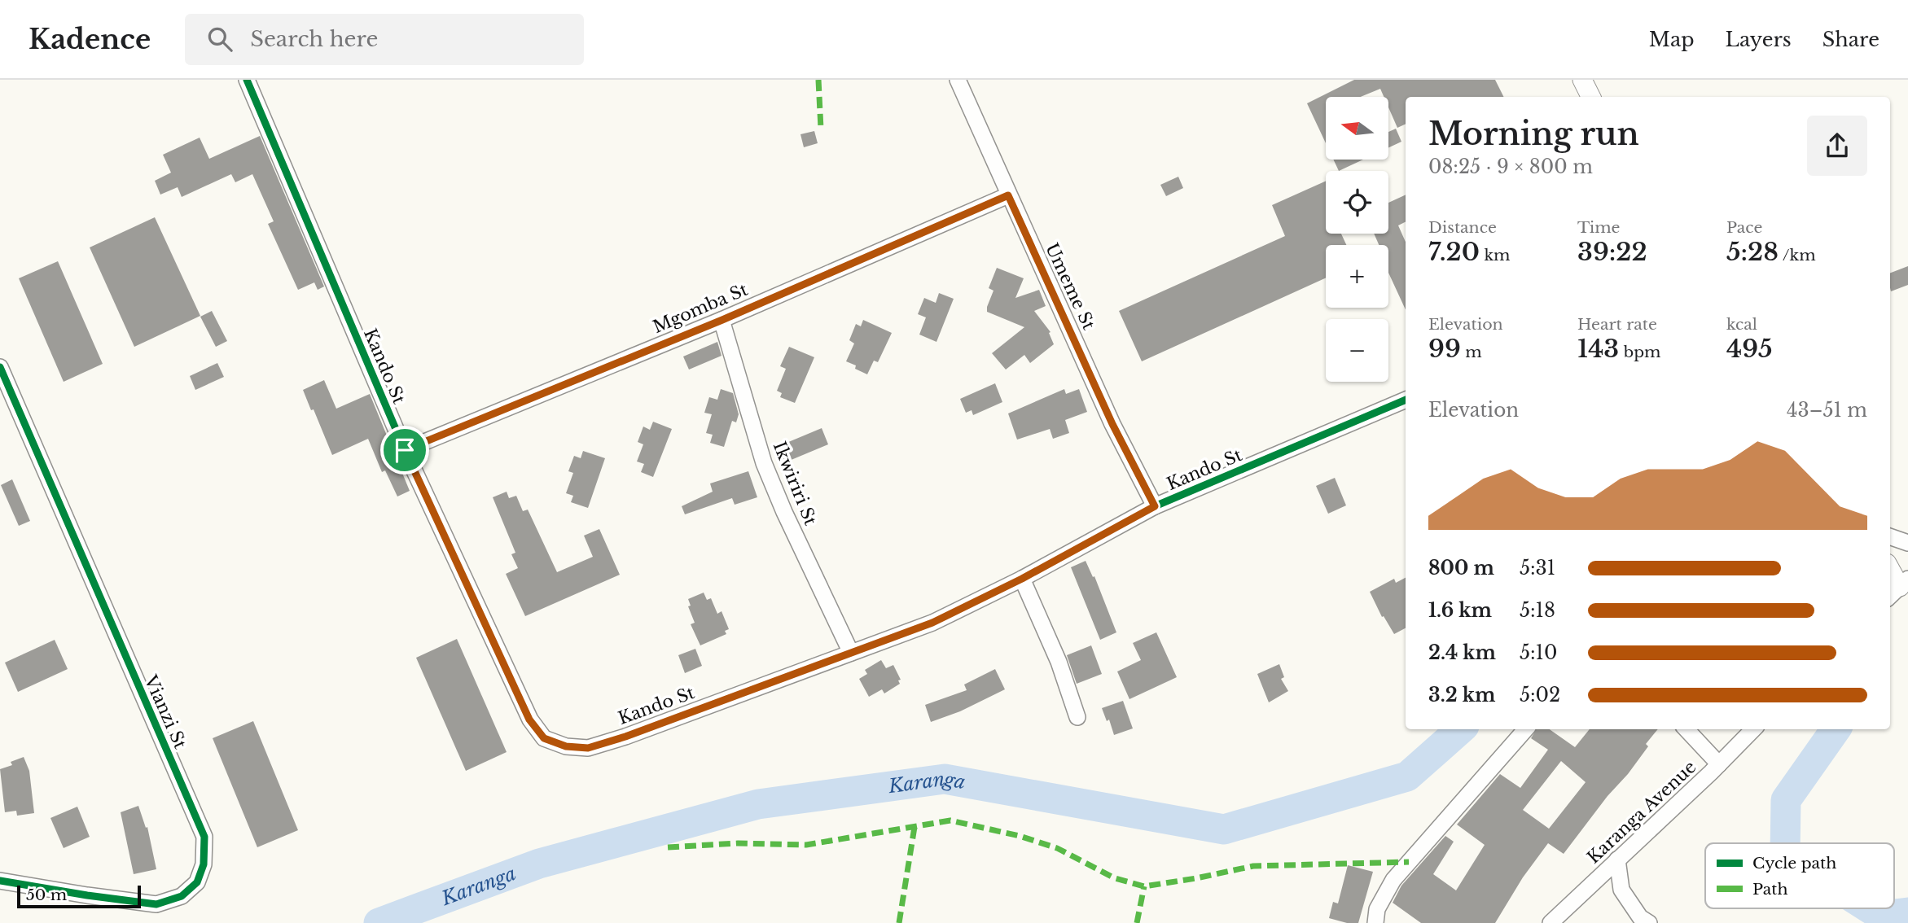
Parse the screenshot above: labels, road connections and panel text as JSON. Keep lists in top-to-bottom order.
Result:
{
  "streets": {
    "street": [
      "Umeme St",
      "Mgomba St",
      "Kando St",
      "Ikwiriri St",
      "Vianzi St",
      "Karanga Avenue"
    ]
  },
  "crossings": [
    ["Umeme St", "Mgomba St"],
    ["Umeme St", "Kando St"],
    ["Mgomba St", "Kando St"],
    ["Mgomba St", "Ikwiriri St"],
    ["Kando St", "Ikwiriri St"]
  ],
  "water": ["Karanga"],
  "legend": ["Cycle path", "Path"],
  "scale_bar": "50 m",
  "north": "left",
  "page": {
    "header": "Kadence",
    "search": "Search here",
    "nav": ["Map", "Layers", "Share"],
    "map_buttons": ["+", "−"],
    "heading": ["Morning run", "08:25 · 9 × 800 m"],
    "stats": [
      ["Distance", "7.20 km"],
      ["Time", "39:22"],
      ["Pace", "5:28 /km"],
      ["Elevation", "99 m"],
      ["Heart rate", "143 bpm"],
      ["kcal", "495"]
    ],
    "chart": ["Elevation", "43–51 m"],
    "list": [
      {
        "name": "800 m",
        "note": "5:31"
      },
      {
        "name": "1.6 km",
        "note": "5:18"
      },
      {
        "name": "2.4 km",
        "note": "5:10"
      },
      {
        "name": "3.2 km",
        "note": "5:02"
      }
    ],
    "scale": "50 m"
  }
}
